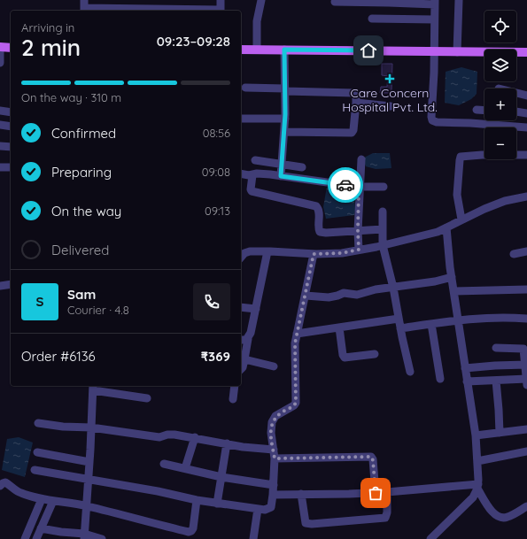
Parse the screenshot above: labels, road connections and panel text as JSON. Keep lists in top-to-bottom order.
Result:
{
  "places": {
    "health": ["Care Concern Hospital Pvt. Ltd."]
  },
  "page": {
    "map_buttons": ["+", "−"],
    "heading": ["2 min", "Arriving in", "09:23–09:28"],
    "panel": [
      "Sam",
      "Courier · 4.8",
      "Order #6136",
      "₹369"
    ],
    "bar": "On the way · 310 m",
    "list": [
      ["Confirmed", "08:56"],
      ["Preparing", "09:08"],
      ["On the way", "09:13"],
      "Delivered"
    ],
    "round": "S"
  }
}
